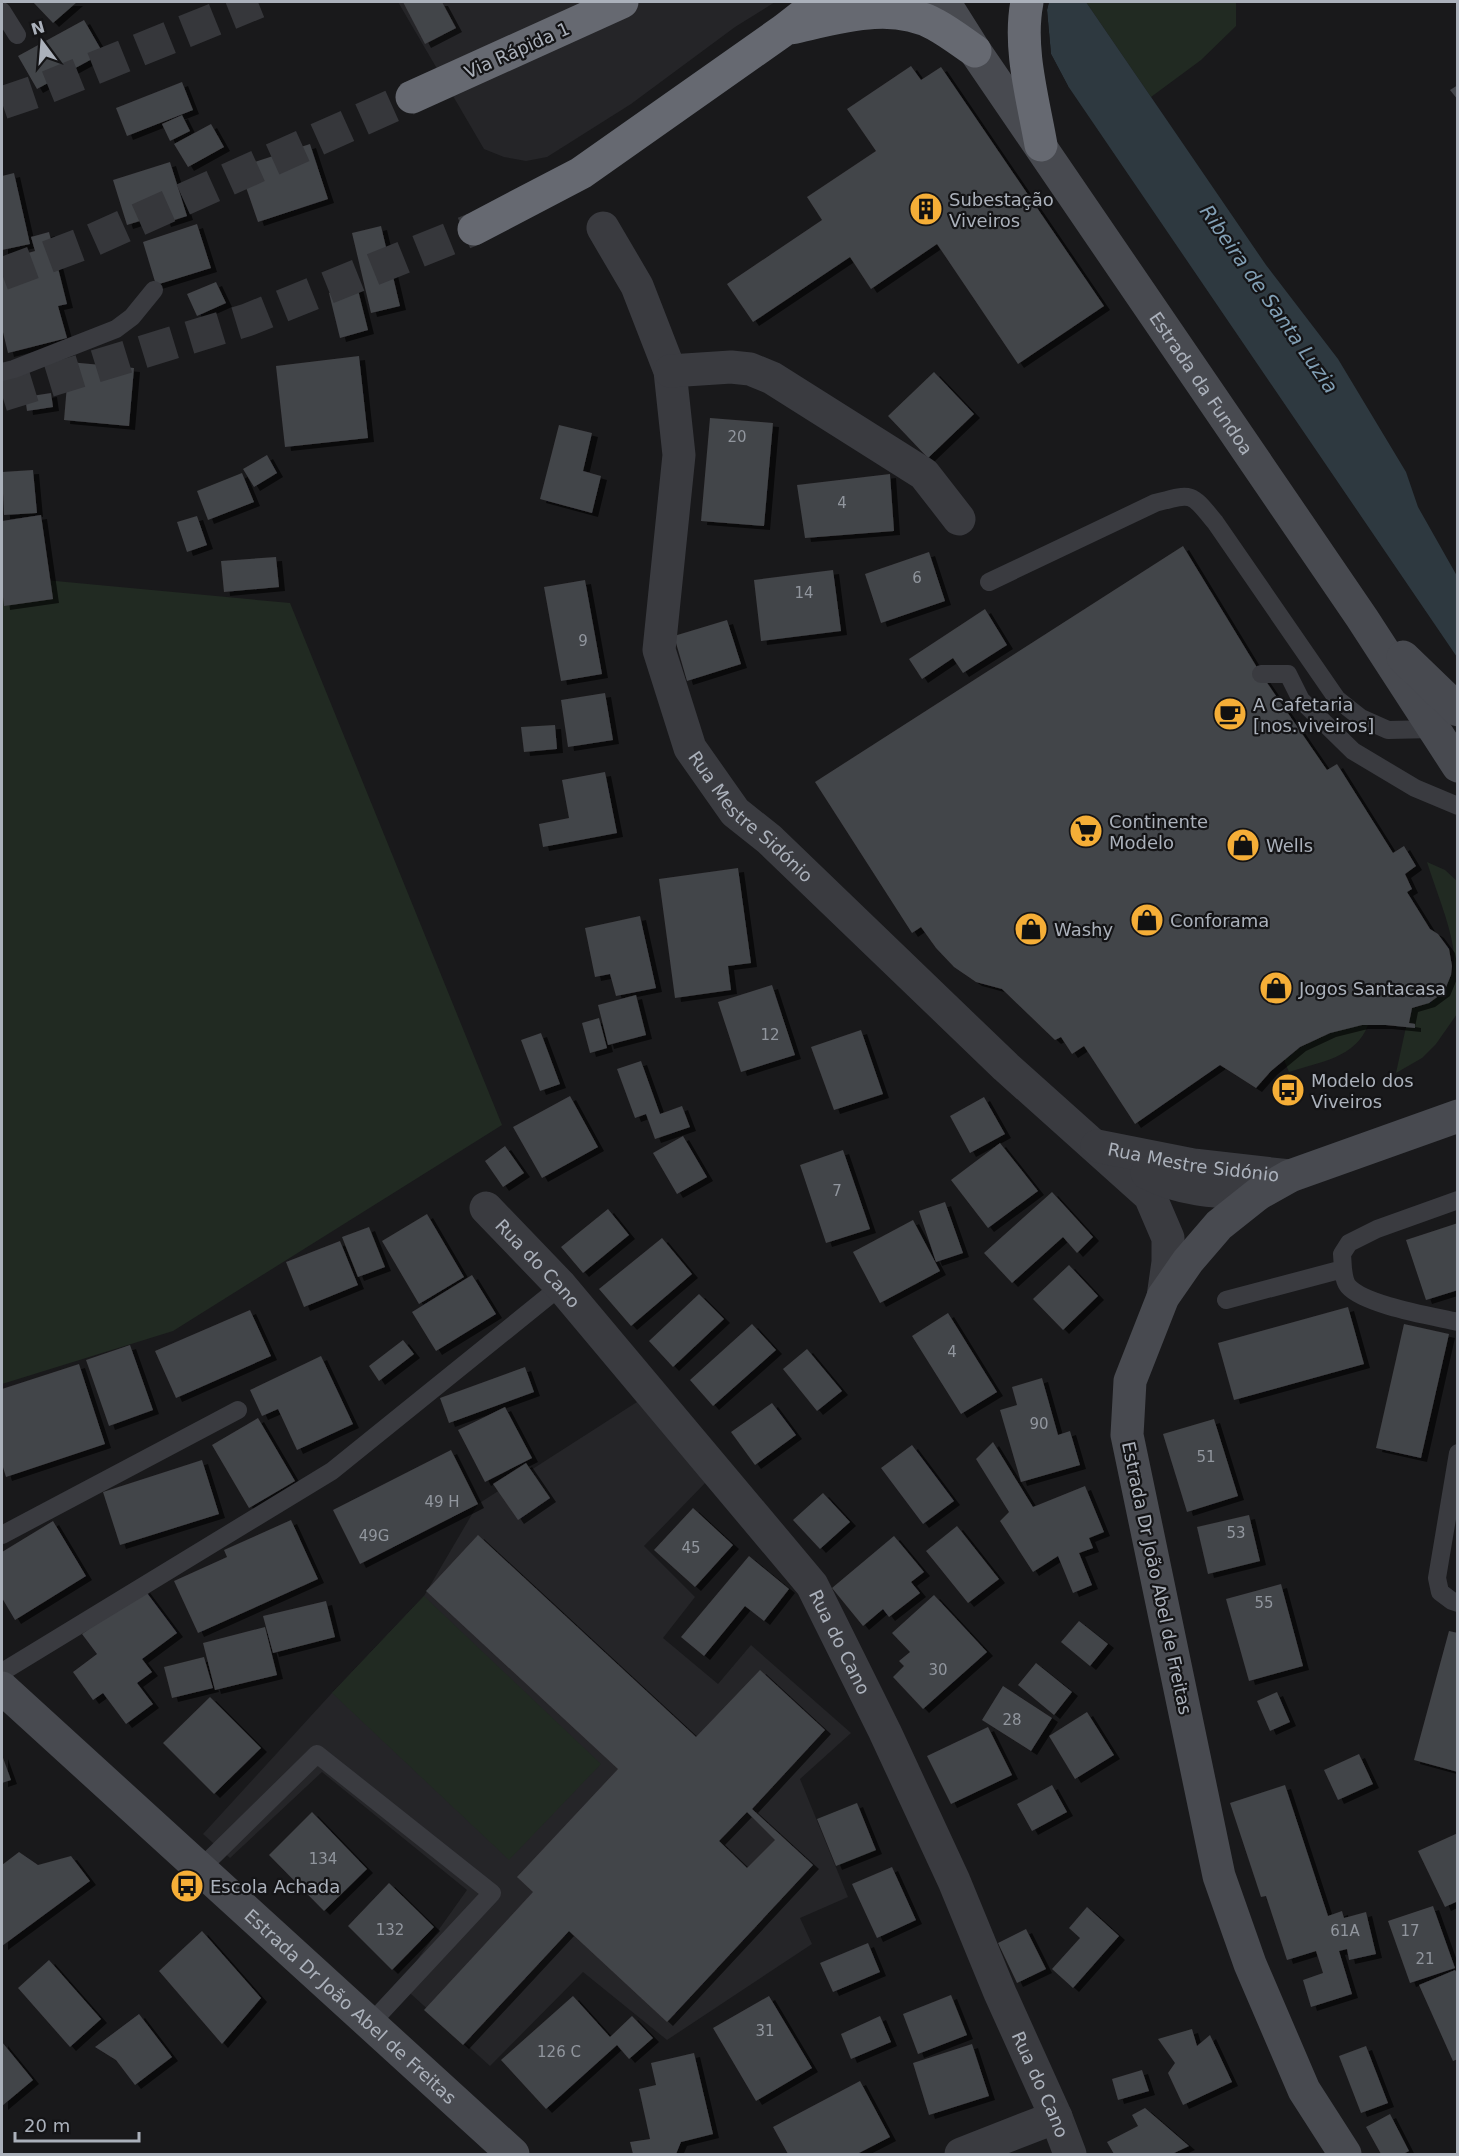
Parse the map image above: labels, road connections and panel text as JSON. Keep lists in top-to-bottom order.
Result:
{
  "streets": {
    "highway": ["Via Rápida 1"],
    "street": [
      "Estrada da Fundoa",
      "Rua Mestre Sidónio",
      "Rua do Cano",
      "Estrada Dr João Abel de Freitas"
    ]
  },
  "crossings": [
    ["Rua Mestre Sidónio", "Estrada Dr João Abel de Freitas"]
  ],
  "water": ["Ribeira de Santa Luzia"],
  "places": {
    "building": ["Subestação Viveiros"],
    "cafe": ["A Cafetaria [nos.viveiros]"],
    "supermarket": ["Continente Modelo"],
    "shop": [
      "Wells",
      "Conforama",
      "Washy",
      "Jogos Santacasa"
    ],
    "bus stop": ["Modelo dos Viveiros", "Escola Achada"]
  },
  "house_numbers": [
    "20",
    "4",
    "6",
    "14",
    "9",
    "12",
    "7",
    "4",
    "90",
    "51",
    "49 H",
    "53",
    "49G",
    "45",
    "55",
    "30",
    "28",
    "134",
    "132",
    "61A",
    "17",
    "21",
    "31",
    "126 C"
  ],
  "scale_bar": "20 m",
  "north": "top"
}
